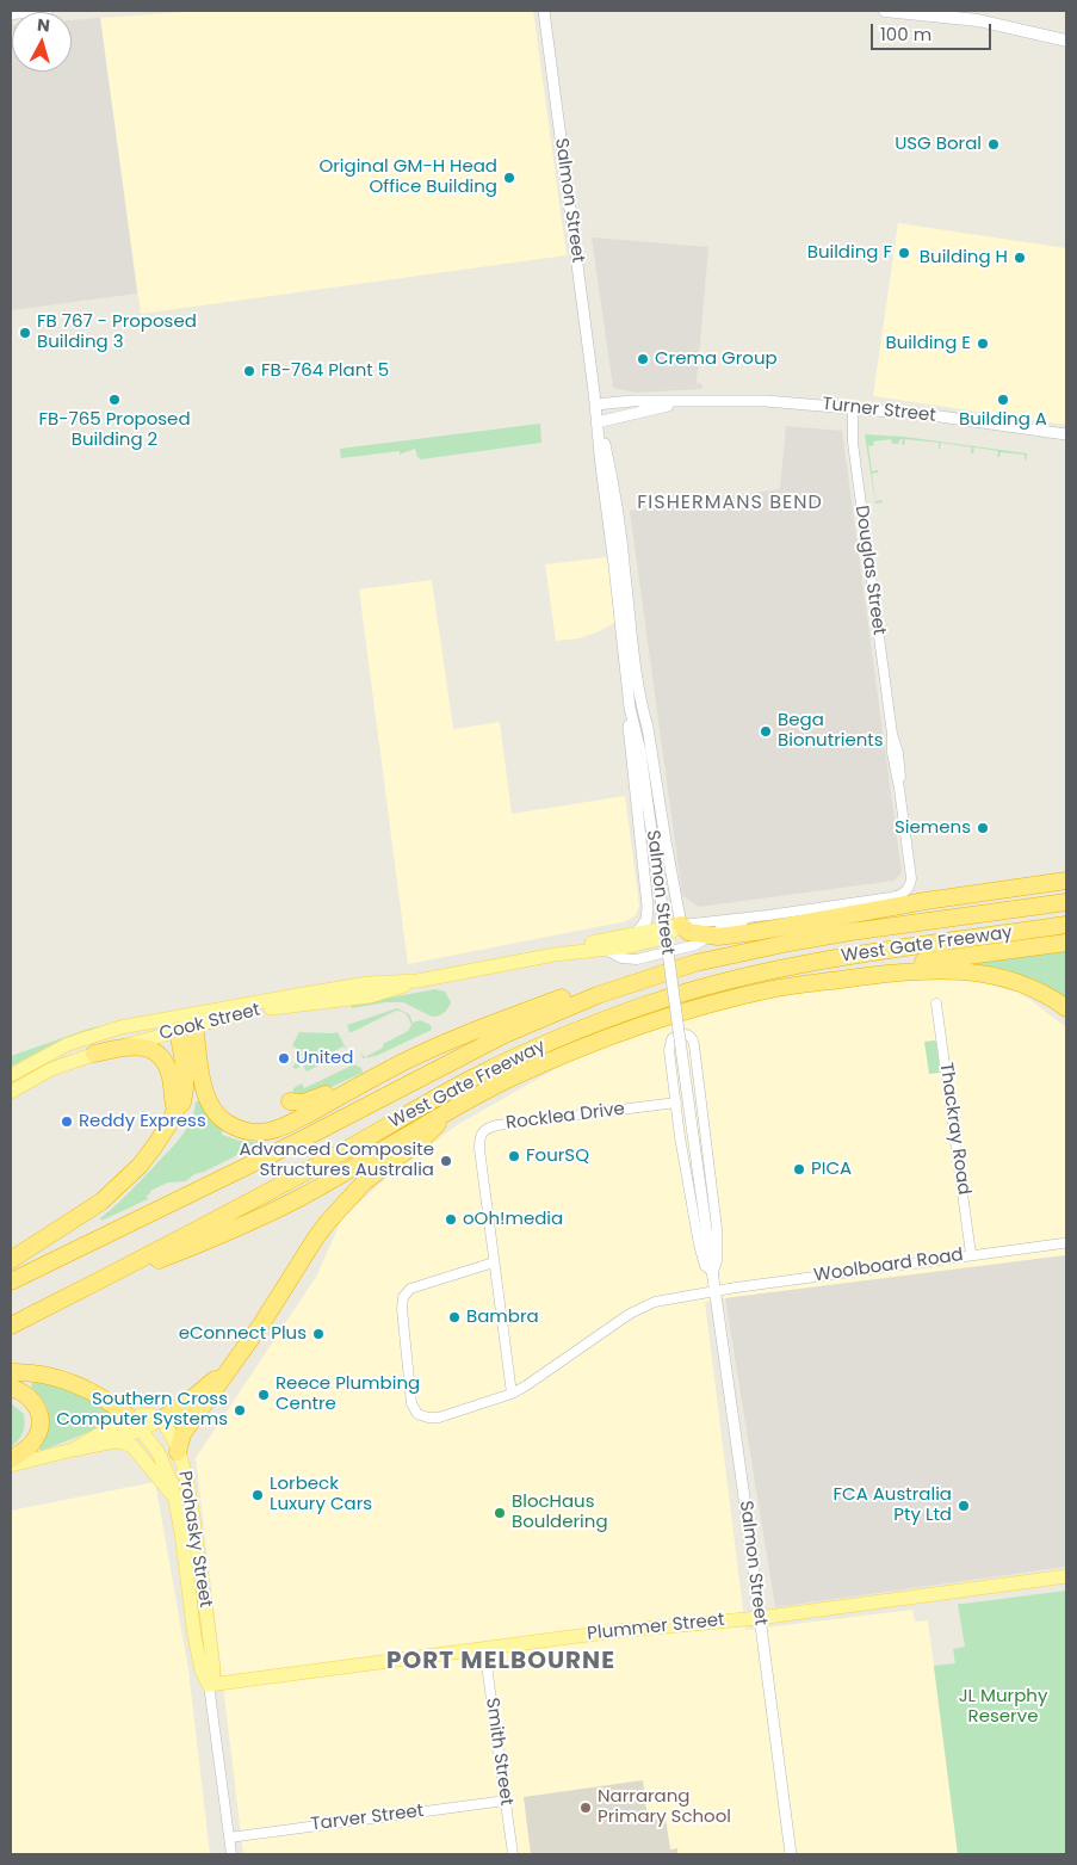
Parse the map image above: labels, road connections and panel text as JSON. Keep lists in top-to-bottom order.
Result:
{
  "streets": {
    "highway": ["West Gate Freeway"],
    "main road": ["Cook Street", "Prohasky Street", "Plummer Street"],
    "street": [
      "Salmon Street",
      "Turner Street",
      "Douglas Street",
      "Rocklea Drive",
      "Thackray Road",
      "Woolboard Road",
      "Smith Street",
      "Tarver Street"
    ]
  },
  "crossings": [
    ["Salmon Street", "Turner Street"],
    ["Salmon Street", "Cook Street"],
    ["Salmon Street", "Rocklea Drive"],
    ["Salmon Street", "Woolboard Road"],
    ["Salmon Street", "Plummer Street"],
    ["Turner Street", "Douglas Street"],
    ["Douglas Street", "Cook Street"],
    ["Thackray Road", "Woolboard Road"],
    ["Prohasky Street", "Plummer Street"],
    ["Prohasky Street", "Tarver Street"],
    ["Plummer Street", "Smith Street"],
    ["Smith Street", "Tarver Street"]
  ],
  "districts": ["FISHERMANS BEND", "PORT MELBOURNE"],
  "parks": ["JL Murphy Reserve"],
  "places": [
    "USG Boral",
    "Original GM-H Head Office Building",
    "Building F",
    "Building H",
    "FB 767 - Proposed Building 3",
    "Building E",
    "Crema Group",
    "FB-764 Plant 5",
    "FB-765 Proposed Building 2",
    "Building A",
    "Bega Bionutrients",
    "Siemens",
    "United",
    "Reddy Express",
    "FourSQ",
    "Advanced Composite Structures Australia",
    "PICA",
    "oOh!media",
    "Bambra",
    "eConnect Plus",
    "Reece Plumbing Centre",
    "Southern Cross Computer Systems",
    "Lorbeck Luxury Cars",
    "FCA Australia Pty Ltd",
    "BlocHaus Bouldering",
    "Narrarang Primary School"
  ],
  "scale_bar": "100 m",
  "north": "top"
}
